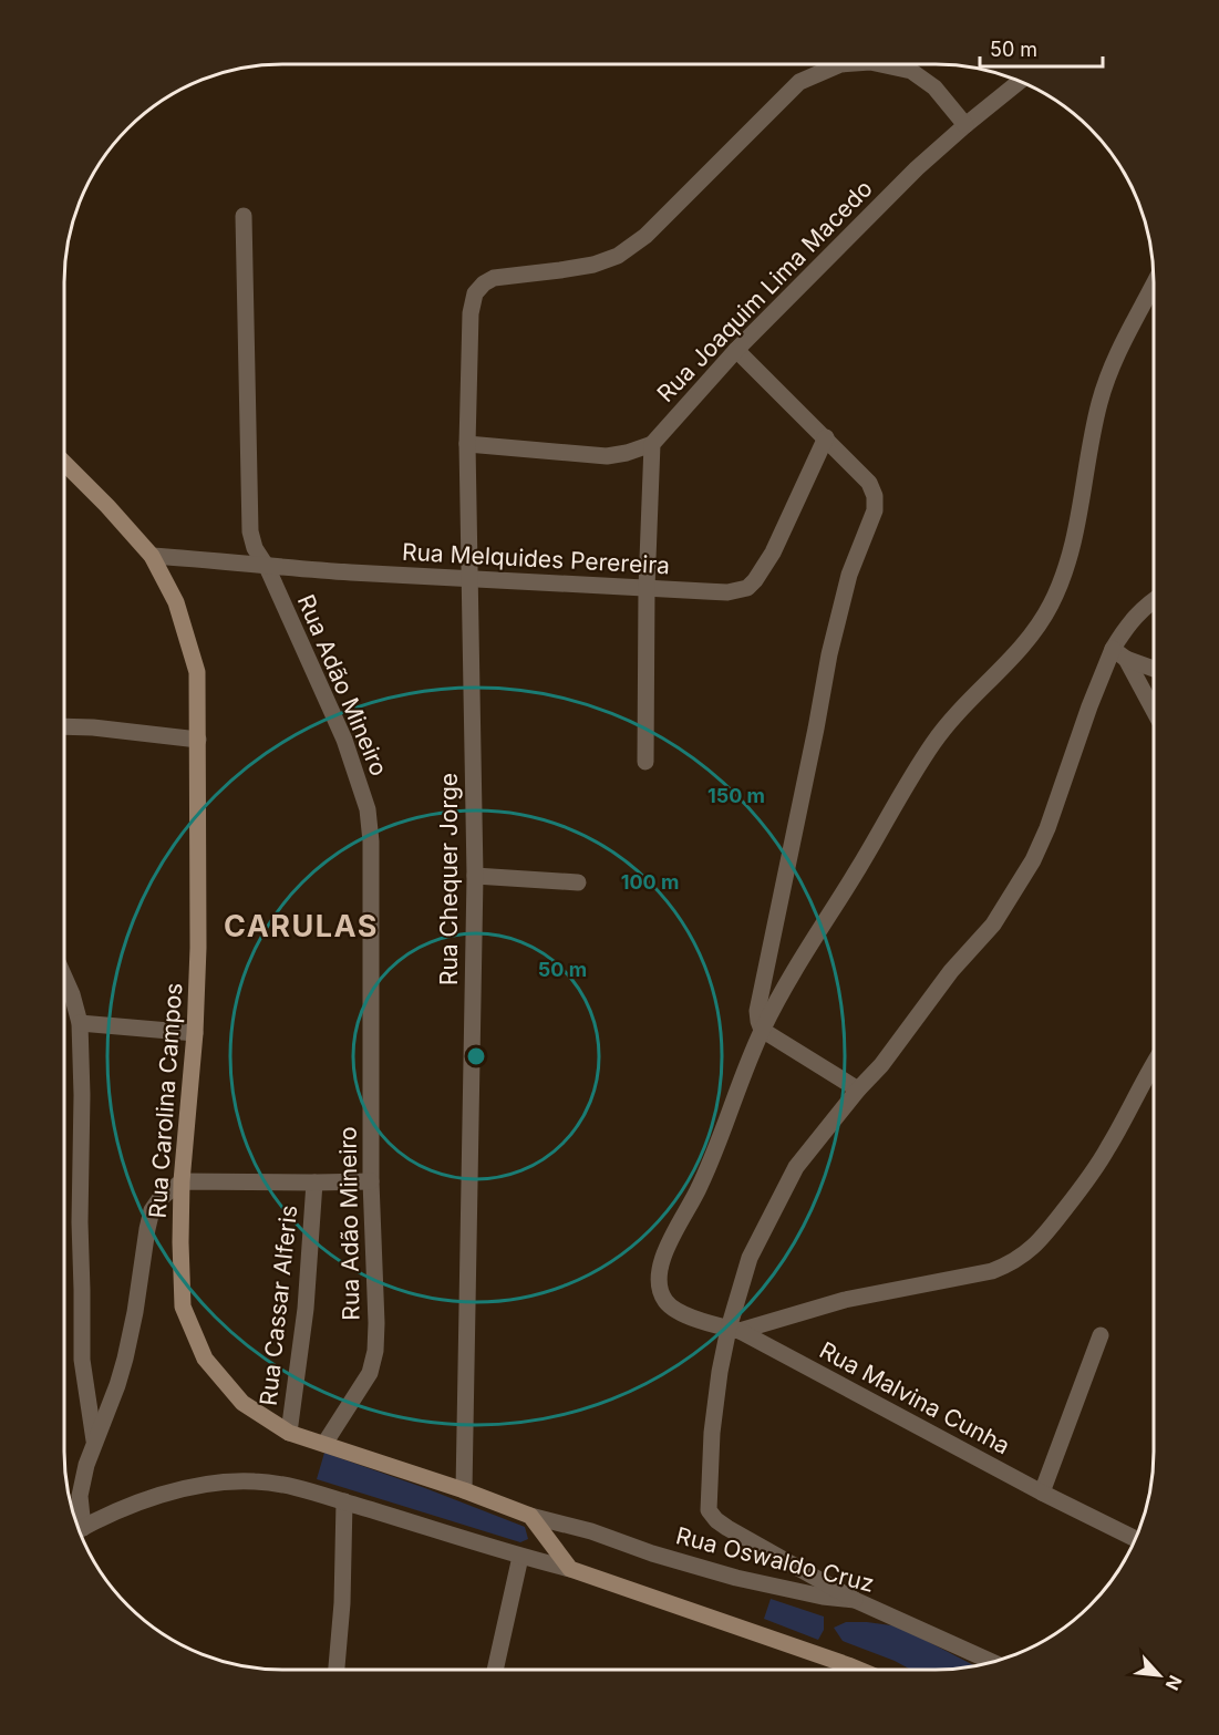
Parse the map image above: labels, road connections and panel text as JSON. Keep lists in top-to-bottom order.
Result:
{
  "streets": {
    "main road": ["Rua Carolina Campos"],
    "street": [
      "Rua Joaquim Lima Macedo",
      "Rua Melquides Perereira",
      "Rua Adão Mineiro",
      "Rua Chequer Jorge",
      "Rua Cassar Alferis",
      "Rua Malvina Cunha",
      "Rua Oswaldo Cruz"
    ]
  },
  "crossings": [
    ["Rua Joaquim Lima Macedo", "Rua Chequer Jorge"],
    ["Rua Melquides Perereira", "Rua Adão Mineiro"],
    ["Rua Melquides Perereira", "Rua Chequer Jorge"],
    ["Rua Melquides Perereira", "Rua Carolina Campos"],
    ["Rua Adão Mineiro", "Rua Carolina Campos"],
    ["Rua Chequer Jorge", "Rua Carolina Campos"],
    ["Rua Carolina Campos", "Rua Cassar Alferis"],
    ["Rua Carolina Campos", "Rua Oswaldo Cruz"]
  ],
  "districts": ["CARULAS"],
  "scale_bar": "50 m",
  "north": "bottom right",
  "rings": ["150 m", "100 m", "50 m"]
}
